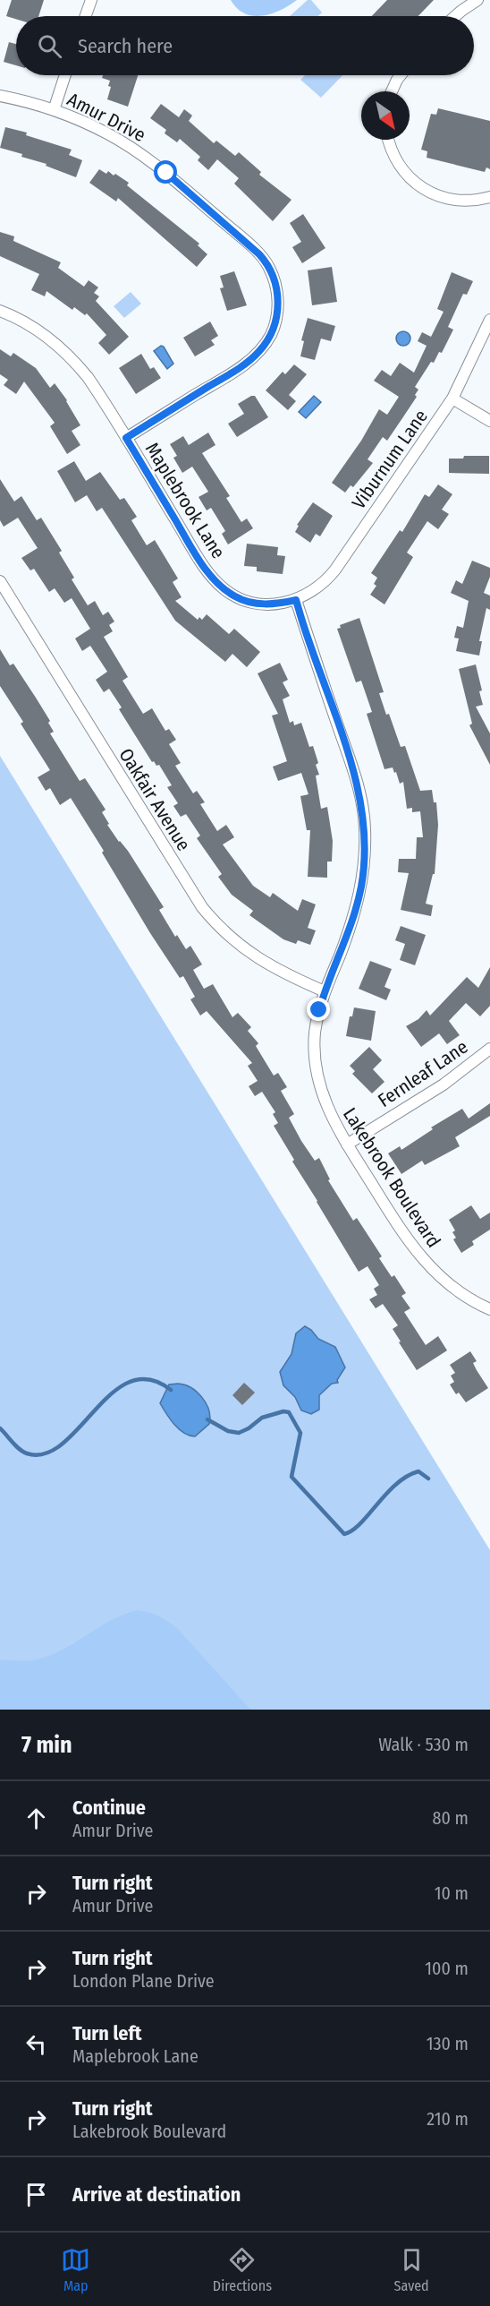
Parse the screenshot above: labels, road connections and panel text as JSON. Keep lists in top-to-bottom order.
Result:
{
  "streets": {
    "street": [
      "Amur Drive",
      "Viburnum Lane",
      "Maplebrook Lane",
      "Oakfair Avenue",
      "Fernleaf Lane",
      "Lakebrook Boulevard"
    ]
  },
  "crossings": [
    ["Amur Drive", "Maplebrook Lane"],
    ["Viburnum Lane", "Maplebrook Lane"],
    ["Viburnum Lane", "Lakebrook Boulevard"],
    ["Maplebrook Lane", "Lakebrook Boulevard"],
    ["Oakfair Avenue", "Lakebrook Boulevard"],
    ["Fernleaf Lane", "Lakebrook Boulevard"]
  ],
  "north": "bottom right",
  "page": {
    "search": "Search here",
    "heading": ["7 min", "Walk · 530 m"],
    "list": [
      ["Continue", "Amur Drive", "80 m"],
      ["Turn right", "Amur Drive", "10 m"],
      ["Turn right", "London Plane Drive", "100 m"],
      ["Turn left", "Maplebrook Lane", "130 m"],
      ["Turn right", "Lakebrook Boulevard", "210 m"],
      "Arrive at destination"
    ],
    "nav": ["Map", "Directions", "Saved"]
  }
}
